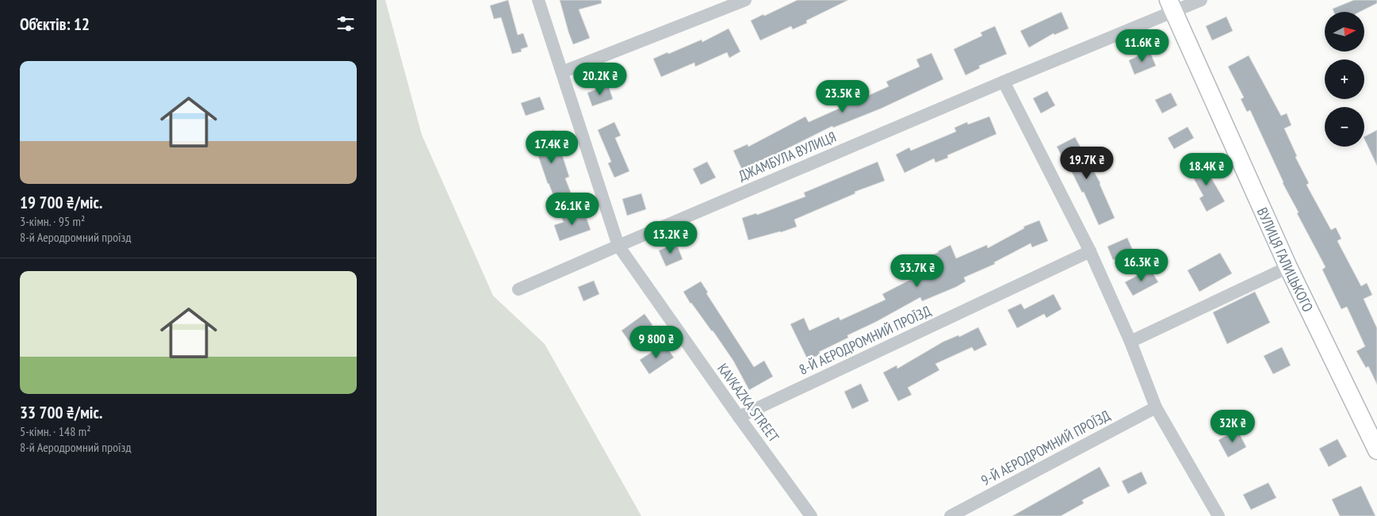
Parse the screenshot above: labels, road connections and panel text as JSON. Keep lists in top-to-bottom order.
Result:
{
  "streets": {
    "street": [
      "ДЖАМБУЛА ВУЛИЦЯ",
      "ВУЛИЦЯ ГАЛИЦЬКОГО",
      "8-Й АЕРОДРОМНИЙ ПРОЇЗД",
      "KAVKAZKA STREET",
      "9-Й АЕРОДРОМНИЙ ПРОЇЗД"
    ]
  },
  "crossings": [
    ["ДЖАМБУЛА ВУЛИЦЯ", "ВУЛИЦЯ ГАЛИЦЬКОГО"],
    ["ДЖАМБУЛА ВУЛИЦЯ", "KAVKAZKA STREET"],
    ["8-Й АЕРОДРОМНИЙ ПРОЇЗД", "KAVKAZKA STREET"]
  ],
  "north": "right",
  "page": {
    "heading": "Об’єктів: 12",
    "map_buttons": ["+", "−"],
    "price": [
      "11.6K ₴",
      "20.2K ₴",
      "23.5K ₴",
      "17.4K ₴",
      "19.7K ₴",
      "18.4K ₴",
      "26.1K ₴",
      "13.2K ₴",
      "16.3K ₴",
      "33.7K ₴",
      "9 800 ₴",
      "32K ₴"
    ],
    "list": [
      {
        "name": "19 700 ₴/міс.",
        "note": "3-кімн. · 95 m² · 8-й Аеродромний проїзд"
      },
      {
        "name": "33 700 ₴/міс.",
        "note": "5-кімн. · 148 m² · 8-й Аеродромний проїзд"
      }
    ]
  }
}
